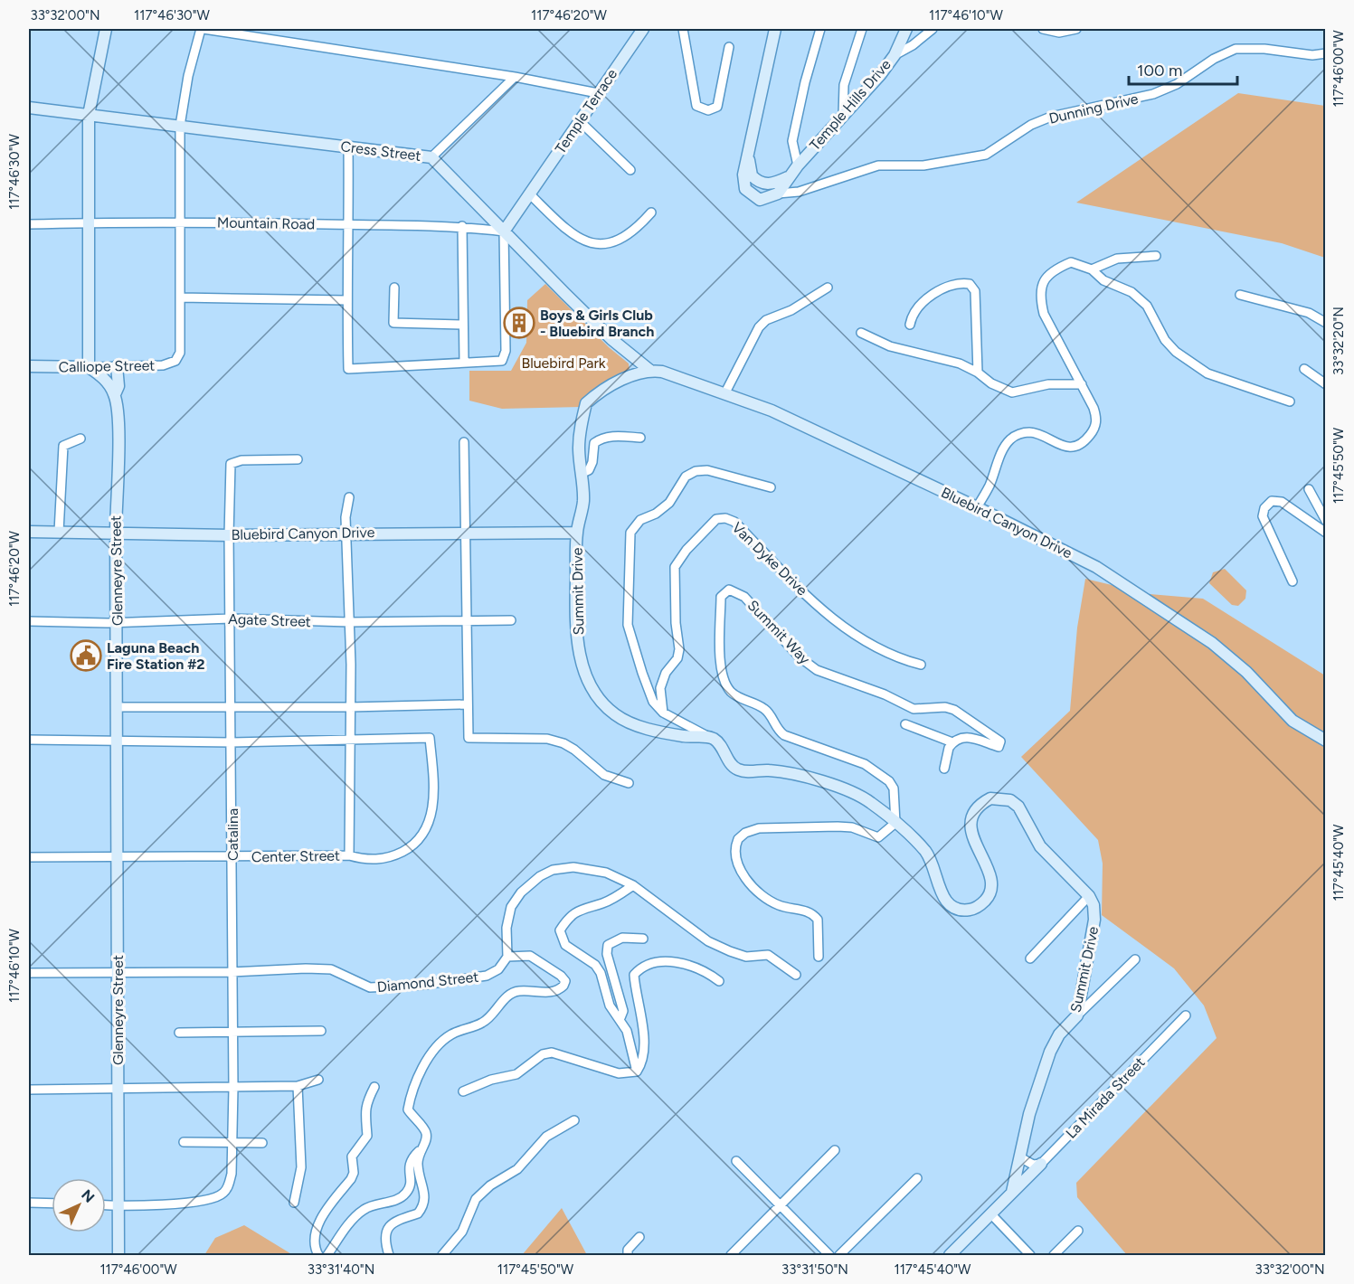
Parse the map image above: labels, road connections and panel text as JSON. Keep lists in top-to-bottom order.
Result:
{
  "streets": {
    "street": [
      "Temple Hills Drive",
      "Dunning Drive",
      "Temple Terrace",
      "Cress Street",
      "Mountain Road",
      "Calliope Street",
      "Bluebird Canyon Drive",
      "Van Dyke Drive",
      "Glenneyre Street",
      "Summit Drive",
      "Agate Street",
      "Summit Way",
      "Catalina",
      "Center Street",
      "Diamond Street",
      "La Mirada Street"
    ]
  },
  "crossings": [
    ["Temple Hills Drive", "Dunning Drive"],
    ["Temple Terrace", "Cress Street"],
    ["Temple Terrace", "Mountain Road"],
    ["Cress Street", "Mountain Road"],
    ["Cress Street", "Bluebird Canyon Drive"],
    ["Cress Street", "Summit Drive"],
    ["Calliope Street", "Glenneyre Street"],
    ["Bluebird Canyon Drive", "Glenneyre Street"],
    ["Bluebird Canyon Drive", "Summit Drive"],
    ["Bluebird Canyon Drive", "Catalina"],
    ["Glenneyre Street", "Agate Street"],
    ["Glenneyre Street", "Catalina"],
    ["Glenneyre Street", "Center Street"],
    ["Glenneyre Street", "Diamond Street"],
    ["Agate Street", "Catalina"],
    ["Catalina", "Center Street"],
    ["Catalina", "Diamond Street"]
  ],
  "parks": ["Bluebird Park"],
  "places": {
    "building": ["Boys & Girls Club - Bluebird Branch"],
    "public building": ["Laguna Beach Fire Station #2"]
  },
  "scale_bar": "100 m",
  "north": "top right",
  "coordinates": [
    "33°32'00\"N",
    "117°46'30\"W",
    "117°46'20\"W",
    "117°46'10\"W",
    "117°46'00\"W",
    "33°32'20\"N",
    "117°45'50\"W",
    "117°45'40\"W",
    "33°31'40\"N",
    "33°31'50\"N"
  ]
}
